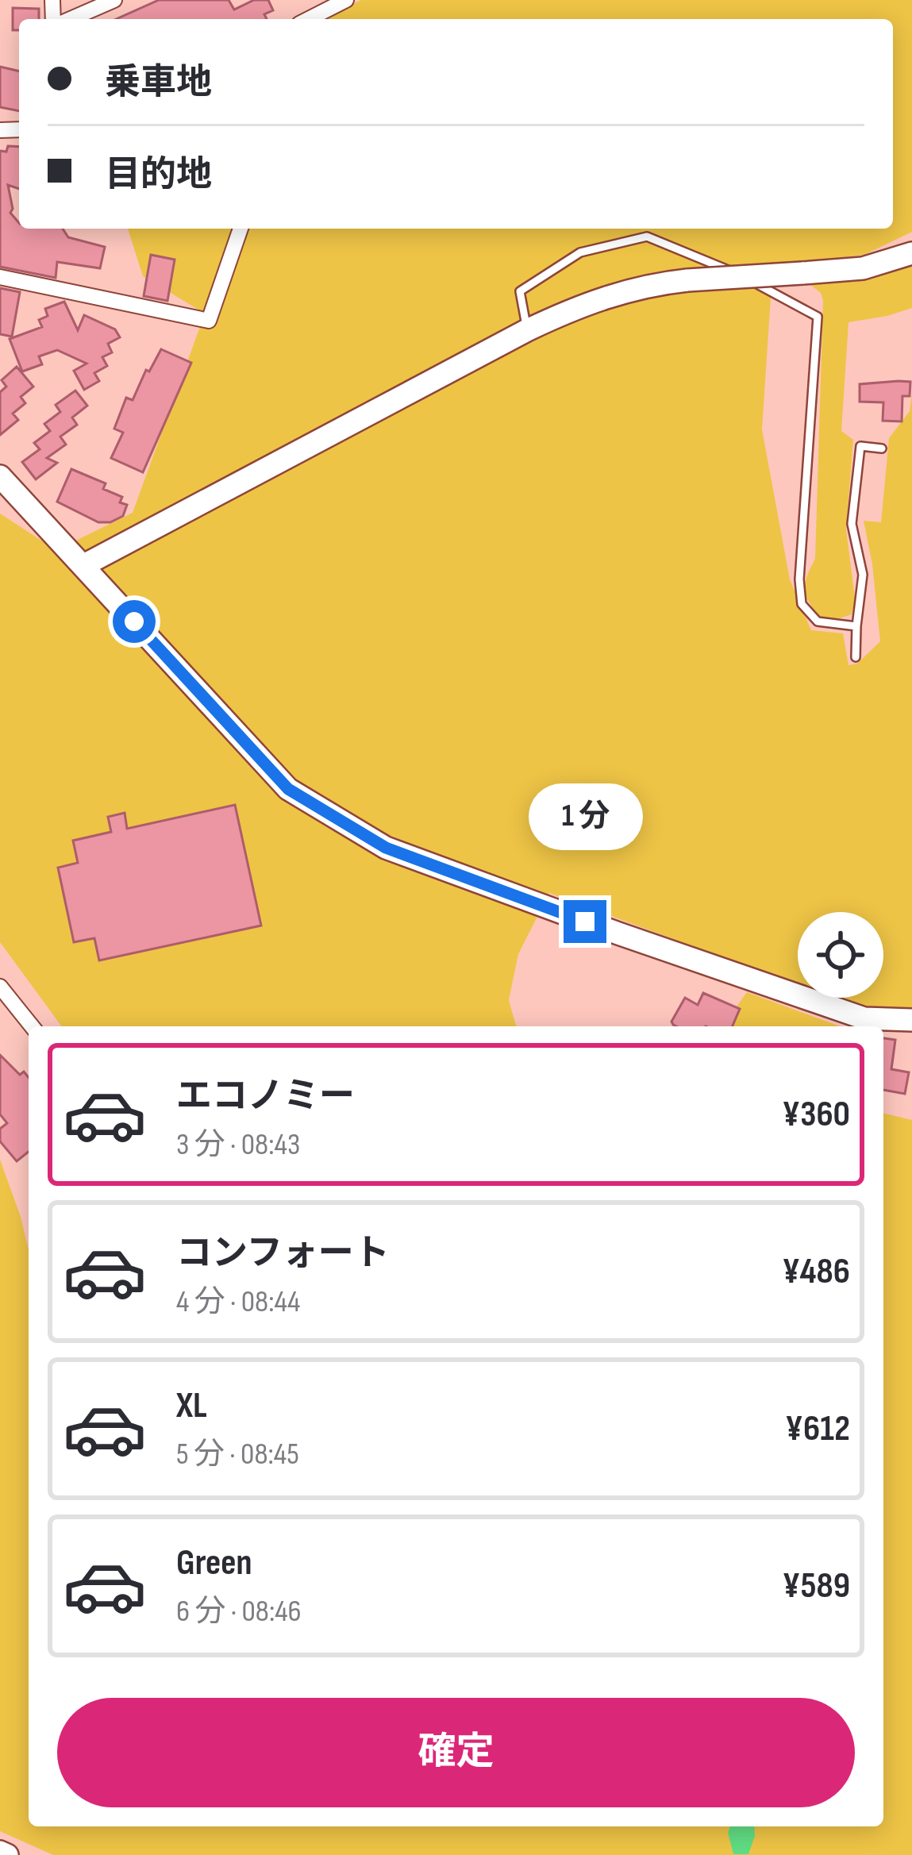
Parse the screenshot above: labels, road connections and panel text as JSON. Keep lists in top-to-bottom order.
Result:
{
  "page": {
    "banner": ["乗車地", "目的地"],
    "bubble": "1 分",
    "list": [
      {
        "name": "エコノミー",
        "note": "3 分 · 08:43",
        "value": "¥360"
      },
      {
        "name": "コンフォート",
        "note": "4 分 · 08:44",
        "value": "¥486"
      },
      {
        "name": "XL",
        "note": "5 分 · 08:45",
        "value": "¥612"
      },
      {
        "name": "Green",
        "note": "6 分 · 08:46",
        "value": "¥589"
      }
    ],
    "buttons": "確定"
  }
}
